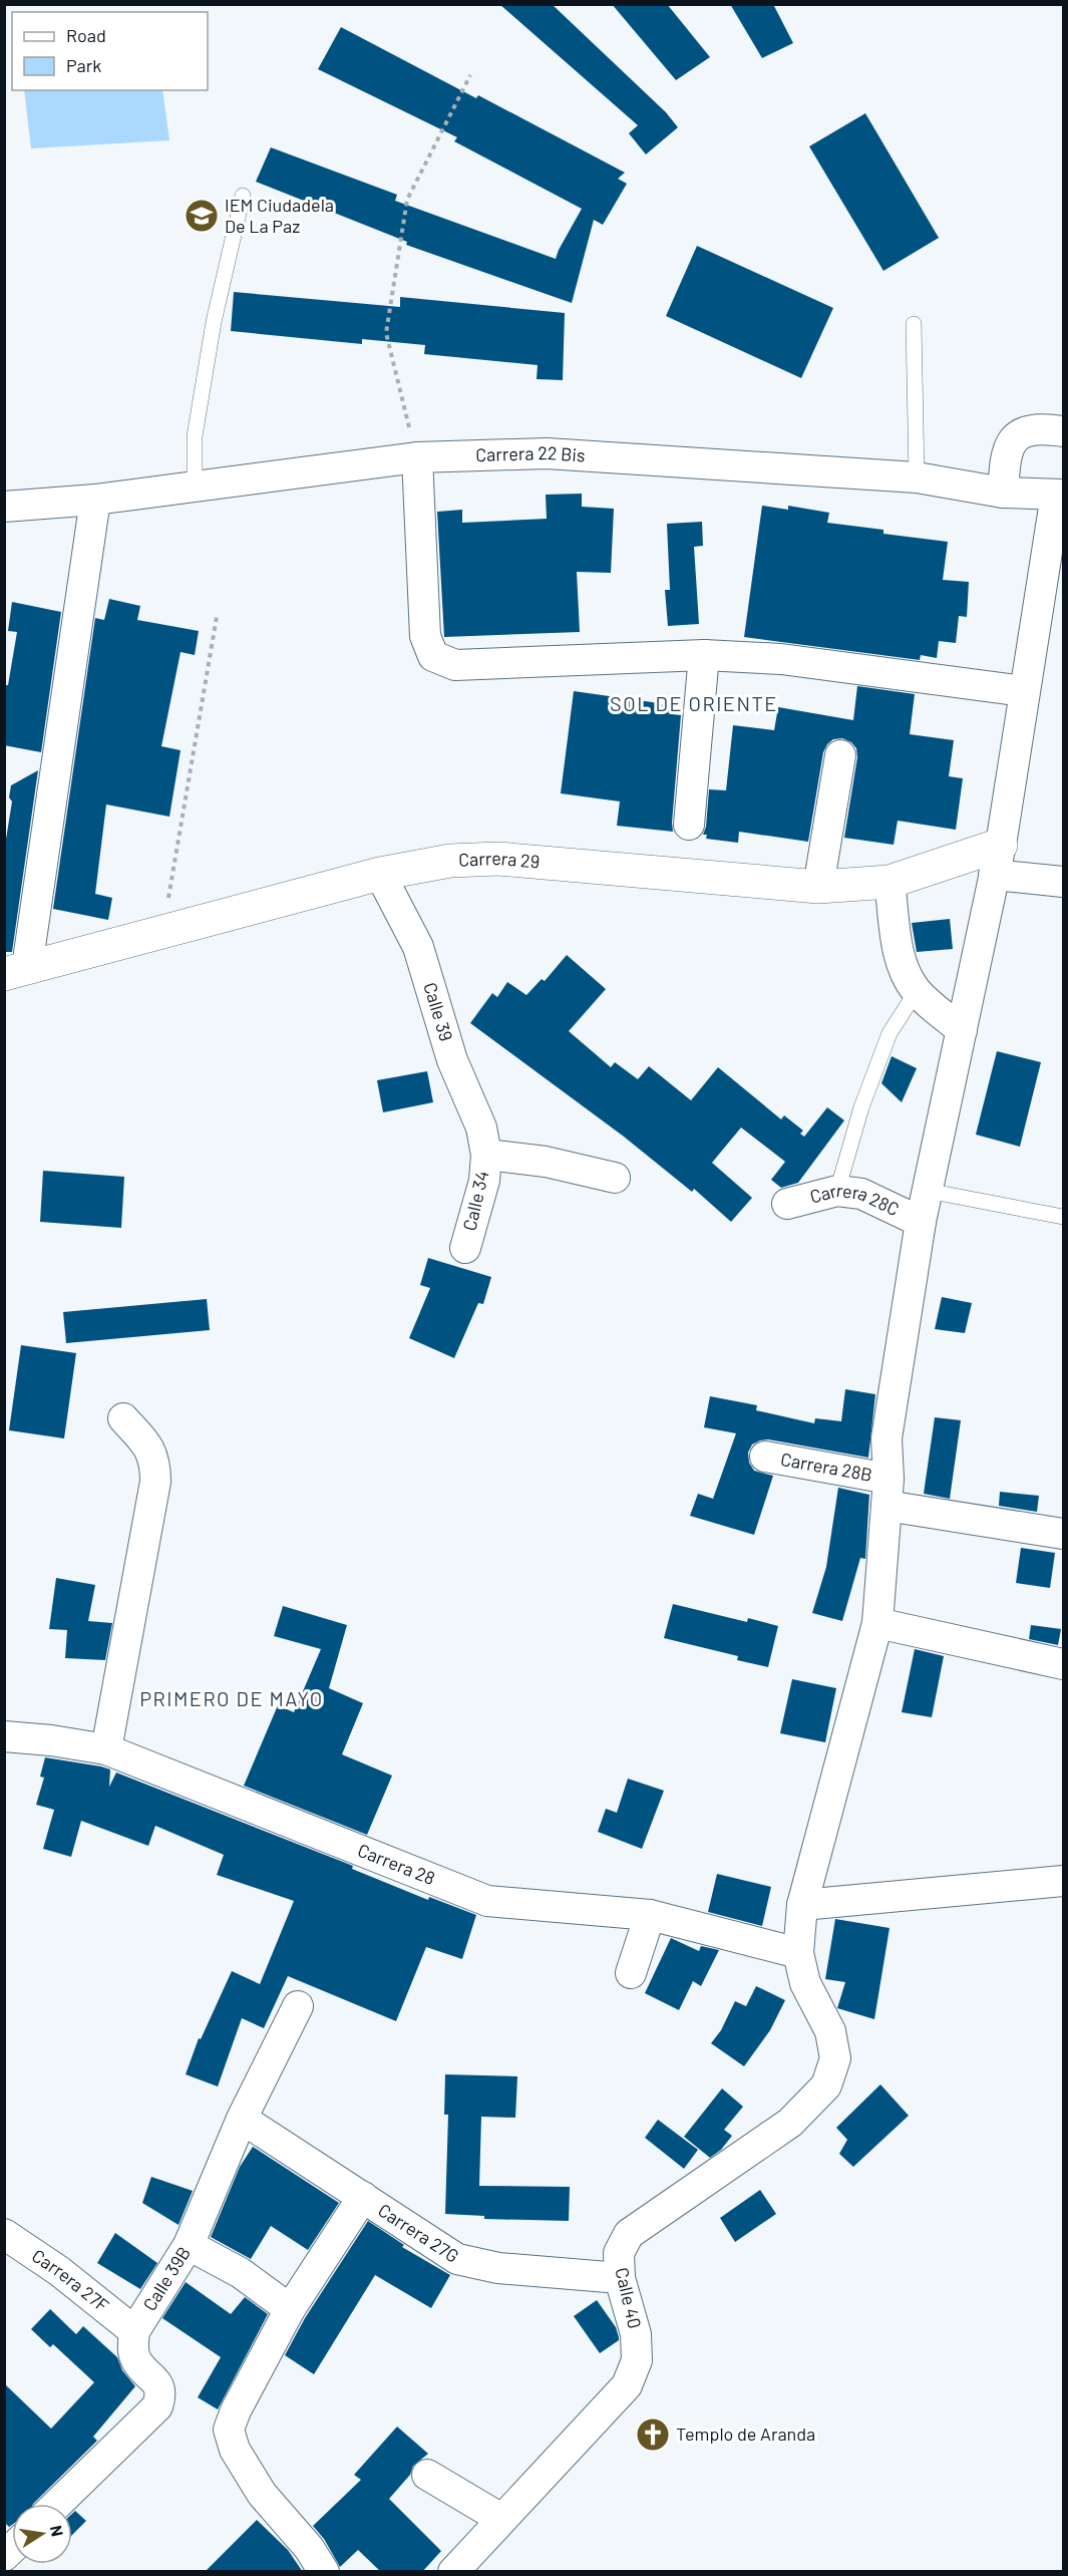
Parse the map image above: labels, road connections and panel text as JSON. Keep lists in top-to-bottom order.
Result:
{
  "streets": {
    "street": [
      "Carrera 22 Bis",
      "Carrera 29",
      "Calle 39",
      "Calle 34",
      "Carrera 28C",
      "Carrera 28B",
      "Carrera 28",
      "Carrera 27G",
      "Calle 39B",
      "Carrera 27F",
      "Calle 40"
    ]
  },
  "crossings": [
    ["Carrera 29", "Calle 39"],
    ["Calle 39", "Calle 34"],
    ["Carrera 28", "Calle 40"],
    ["Carrera 27G", "Calle 39B"],
    ["Carrera 27G", "Calle 40"],
    ["Calle 39B", "Carrera 27F"]
  ],
  "districts": ["SOL DE ORIENTE", "PRIMERO DE MAYO"],
  "places": {
    "school or university": ["IEM Ciudadela De La Paz"],
    "church": ["Templo de Aranda"]
  },
  "legend": ["Road", "Park"],
  "north": "right"
}
